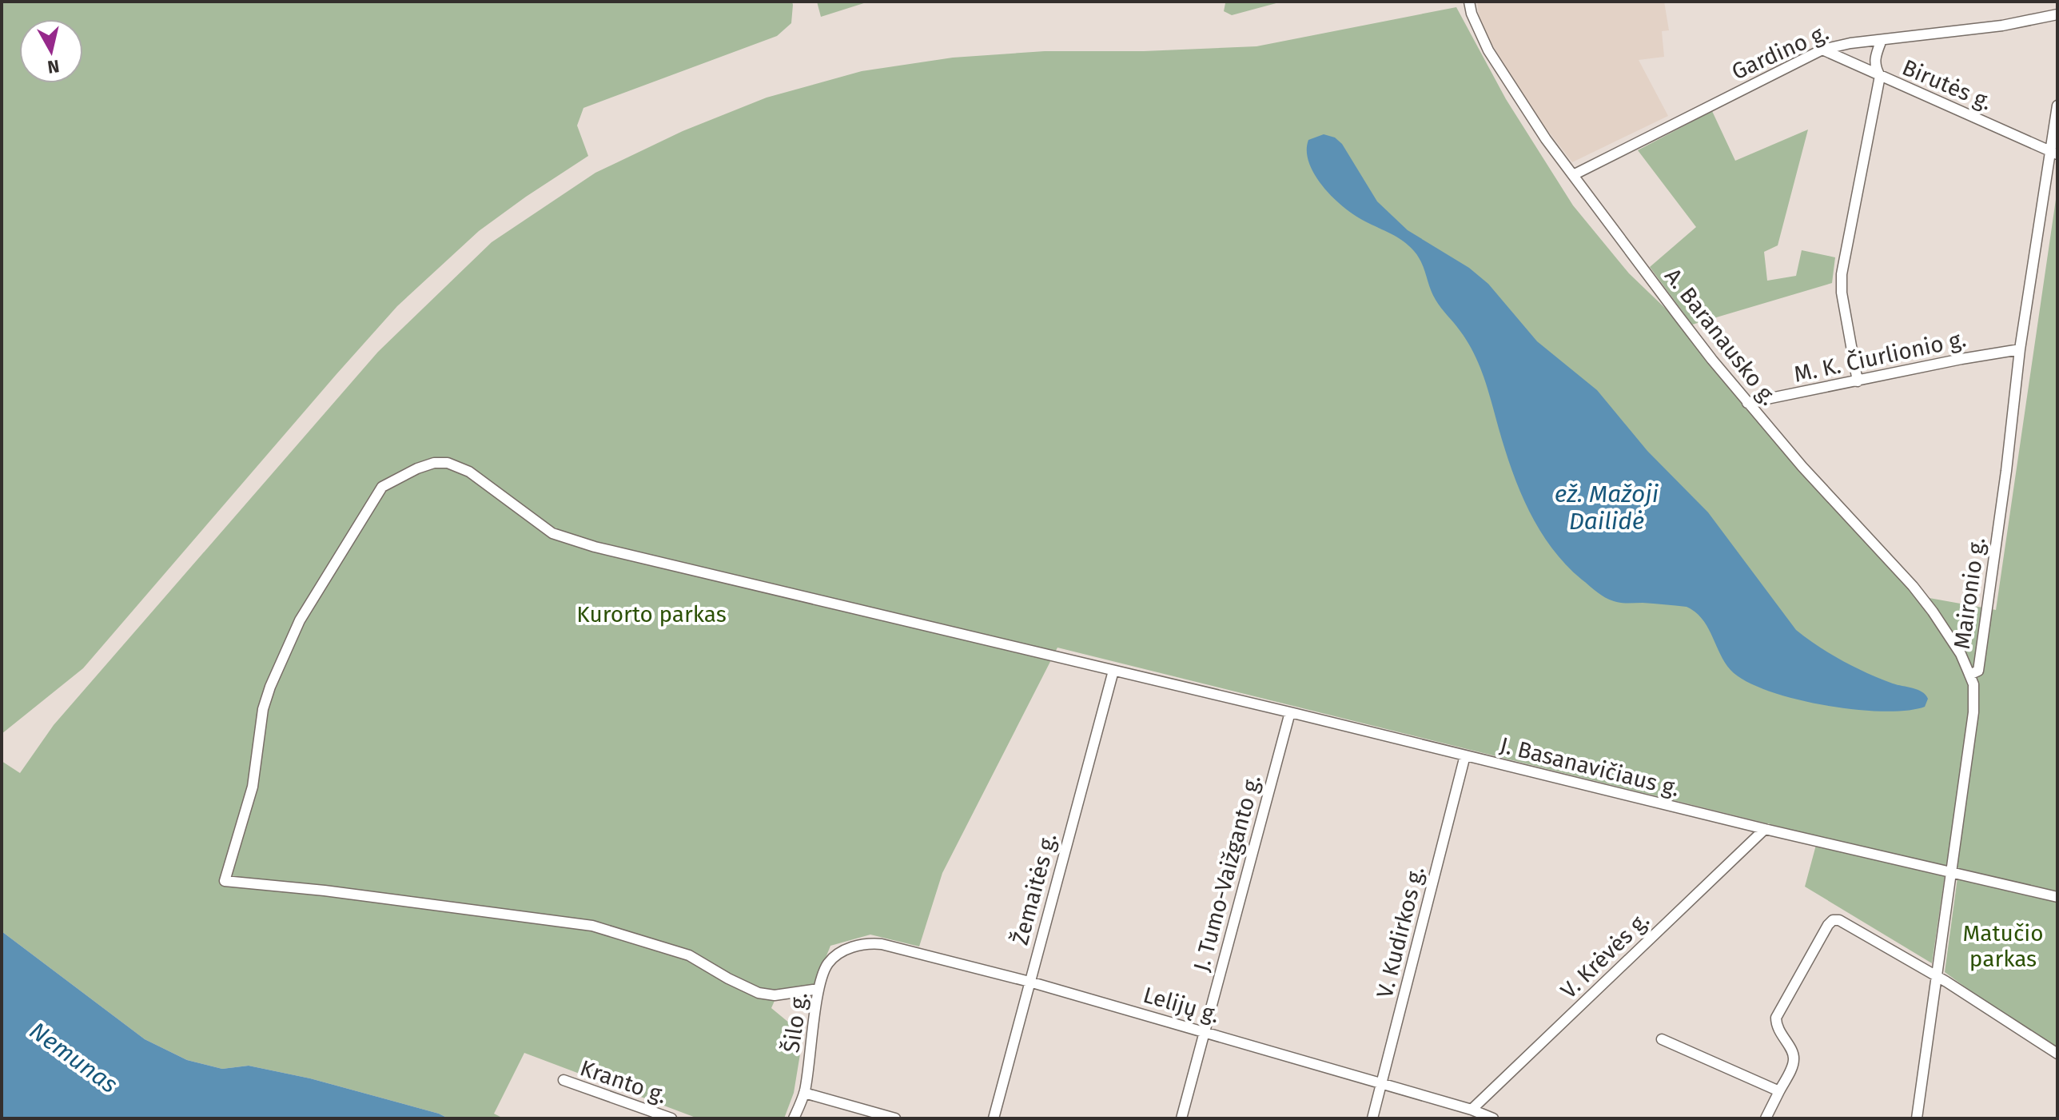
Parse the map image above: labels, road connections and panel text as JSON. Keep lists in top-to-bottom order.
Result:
{
  "streets": {
    "street": [
      "Gardino g.",
      "Birutės g.",
      "A. Baranausko g.",
      "M. K. Čiurlionio g.",
      "Maironio g.",
      "J. Basanavičiaus g.",
      "J. Tumo-Vaižganto g.",
      "Žemaitės g.",
      "V. Kudirkos g.",
      "V. Krėvės g.",
      "Lelijų g.",
      "Šilo g.",
      "Kranto g."
    ]
  },
  "crossings": [
    ["Gardino g.", "Birutės g."],
    ["Gardino g.", "A. Baranausko g."],
    ["Birutės g.", "Maironio g."],
    ["A. Baranausko g.", "M. K. Čiurlionio g."],
    ["A. Baranausko g.", "Maironio g."],
    ["M. K. Čiurlionio g.", "Maironio g."],
    ["Maironio g.", "J. Basanavičiaus g."],
    ["J. Basanavičiaus g.", "J. Tumo-Vaižganto g."],
    ["J. Basanavičiaus g.", "Žemaitės g."],
    ["J. Basanavičiaus g.", "V. Kudirkos g."],
    ["J. Basanavičiaus g.", "V. Krėvės g."],
    ["J. Basanavičiaus g.", "Šilo g."],
    ["J. Tumo-Vaižganto g.", "Lelijų g."],
    ["Žemaitės g.", "Lelijų g."],
    ["V. Kudirkos g.", "Lelijų g."],
    ["V. Krėvės g.", "Lelijų g."],
    ["Lelijų g.", "Šilo g."]
  ],
  "water": ["ež. Mažoji Dailidė", "Nemunas"],
  "parks": ["Kurorto parkas", "Matučio parkas"],
  "north": "bottom"
}
